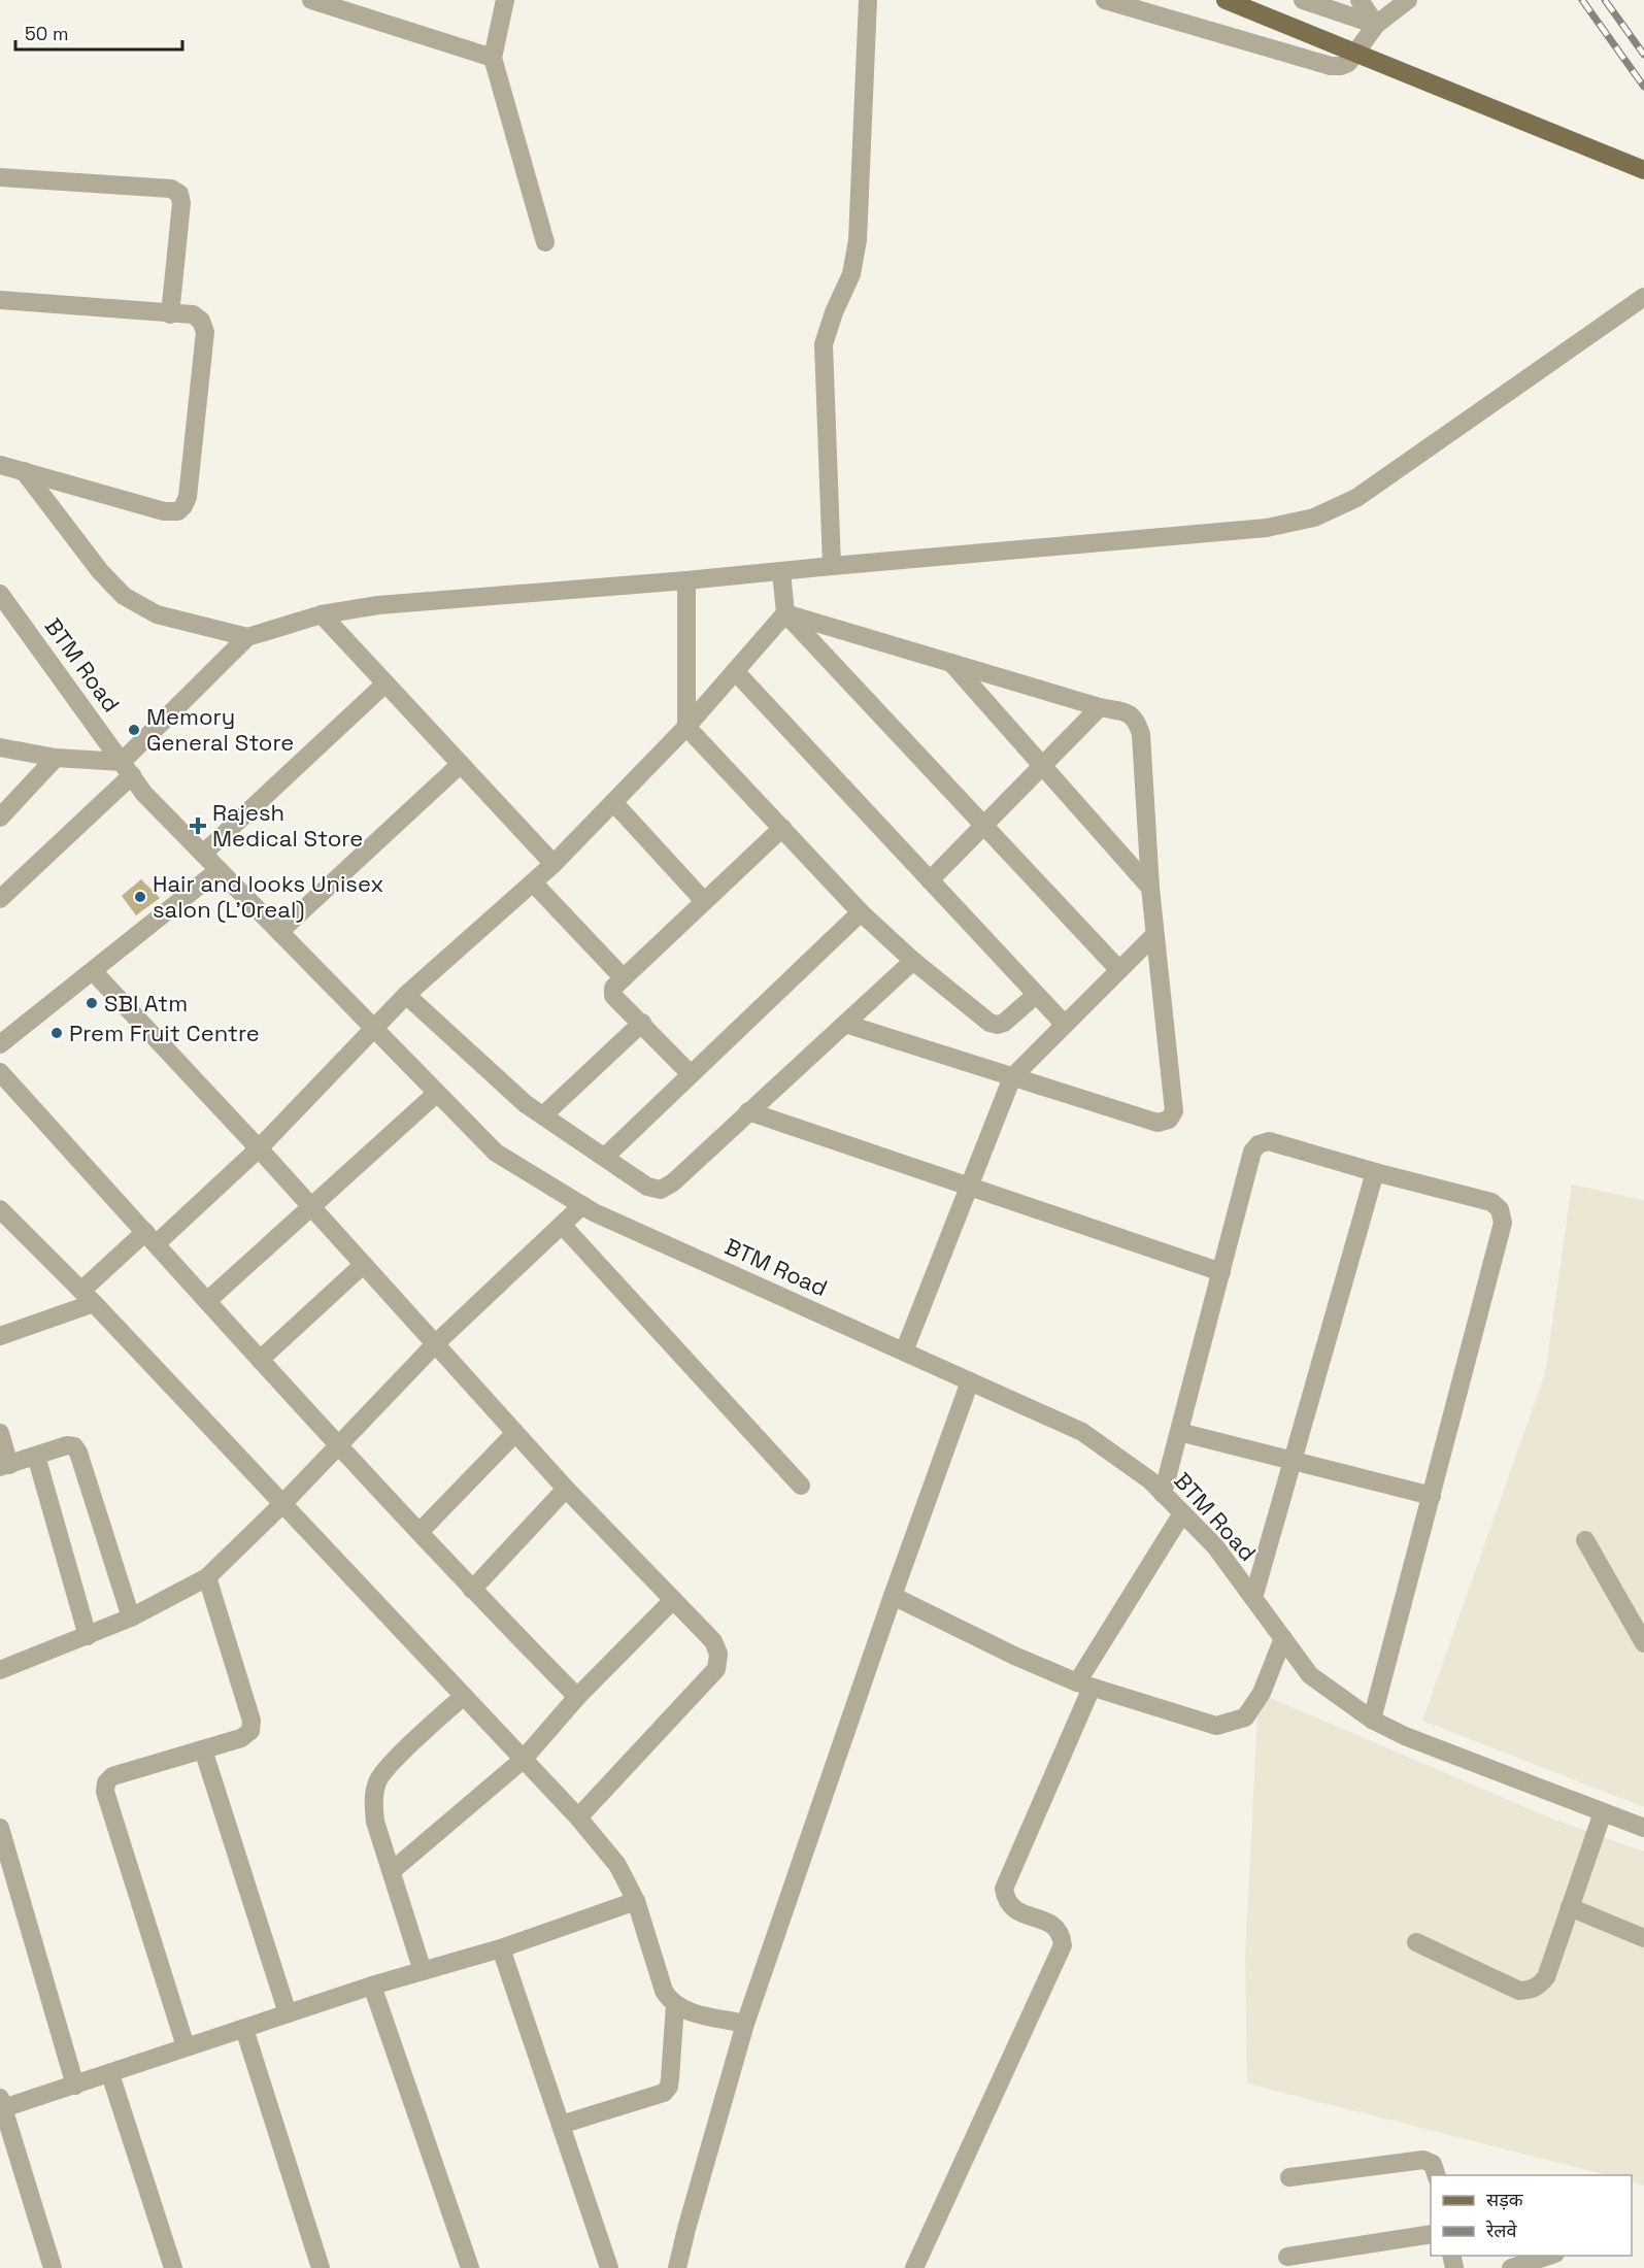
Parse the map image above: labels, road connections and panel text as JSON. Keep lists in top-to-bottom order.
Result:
{
  "streets": {
    "street": ["BTM Road"]
  },
  "places": {
    "other": [
      "Memory General Store",
      "Hair and looks Unisex salon (L'Oreal)",
      "SBI Atm",
      "Prem Fruit Centre"
    ],
    "health": ["Rajesh Medical Store"]
  },
  "legend": ["सड़क", "रेलवे"],
  "scale_bar": "50 m"
}
